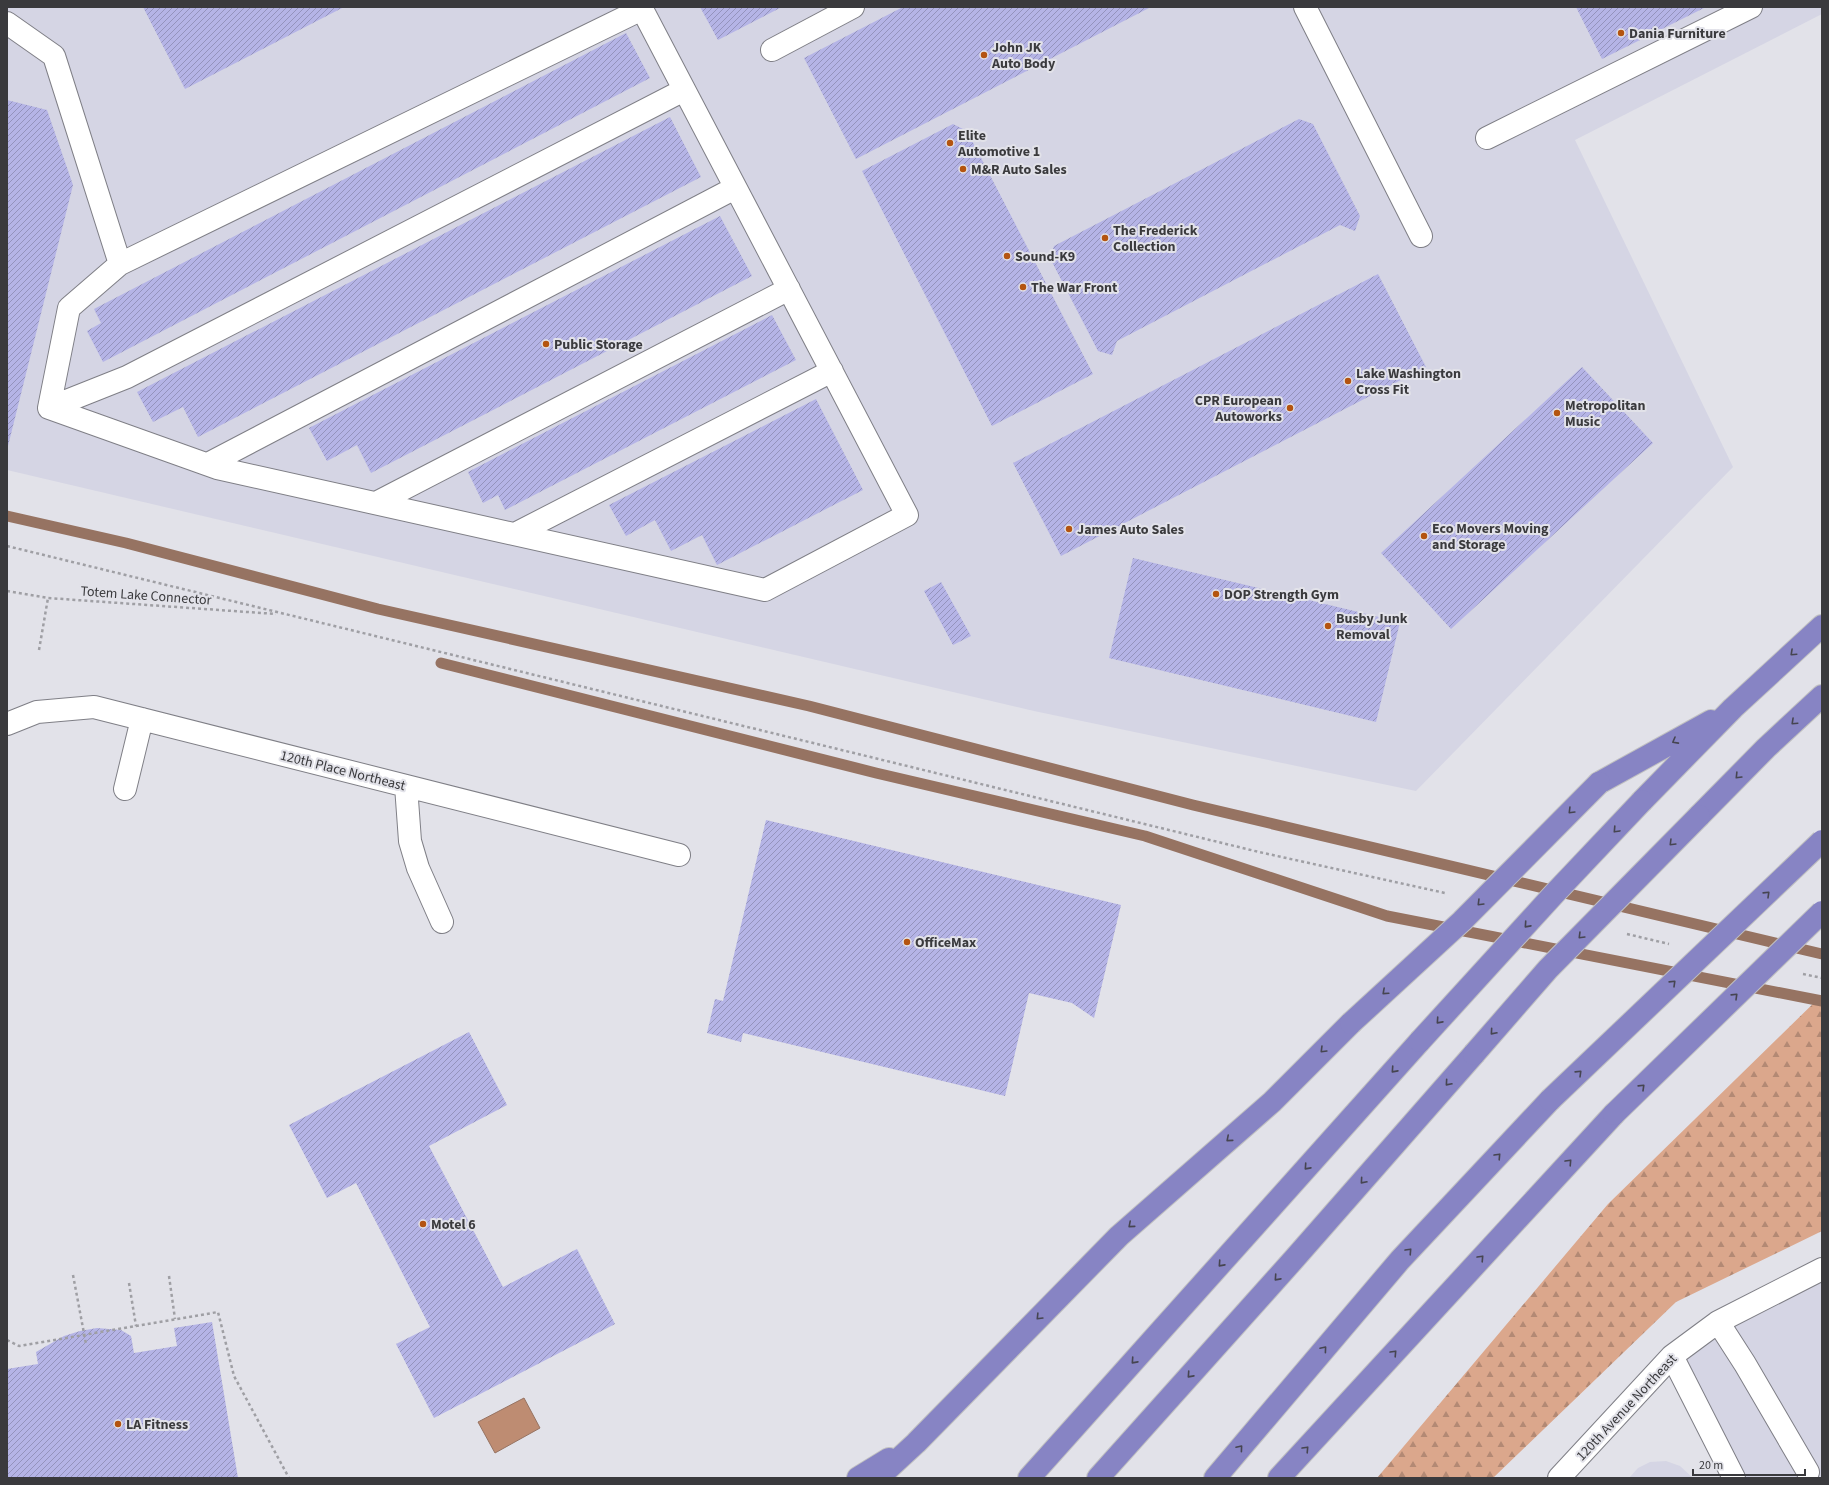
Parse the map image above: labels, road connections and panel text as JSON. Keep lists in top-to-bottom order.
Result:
{
  "streets": {
    "street": ["120th Place Northeast", "120th Avenue Northeast"],
    "path": ["Totem Lake Connector"]
  },
  "places": [
    "Dania Furniture",
    "John JK Auto Body",
    "Elite Automotive 1",
    "M&R Auto Sales",
    "The Frederick Collection",
    "Sound-K9",
    "The War Front",
    "Public Storage",
    "Lake Washington Cross Fit",
    "CPR European Autoworks",
    "Metropolitan Music",
    "James Auto Sales",
    "Eco Movers Moving and Storage",
    "DOP Strength Gym",
    "Busby Junk Removal",
    "OfficeMax",
    "Motel 6",
    "LA Fitness"
  ],
  "scale_bar": "20 m"
}
